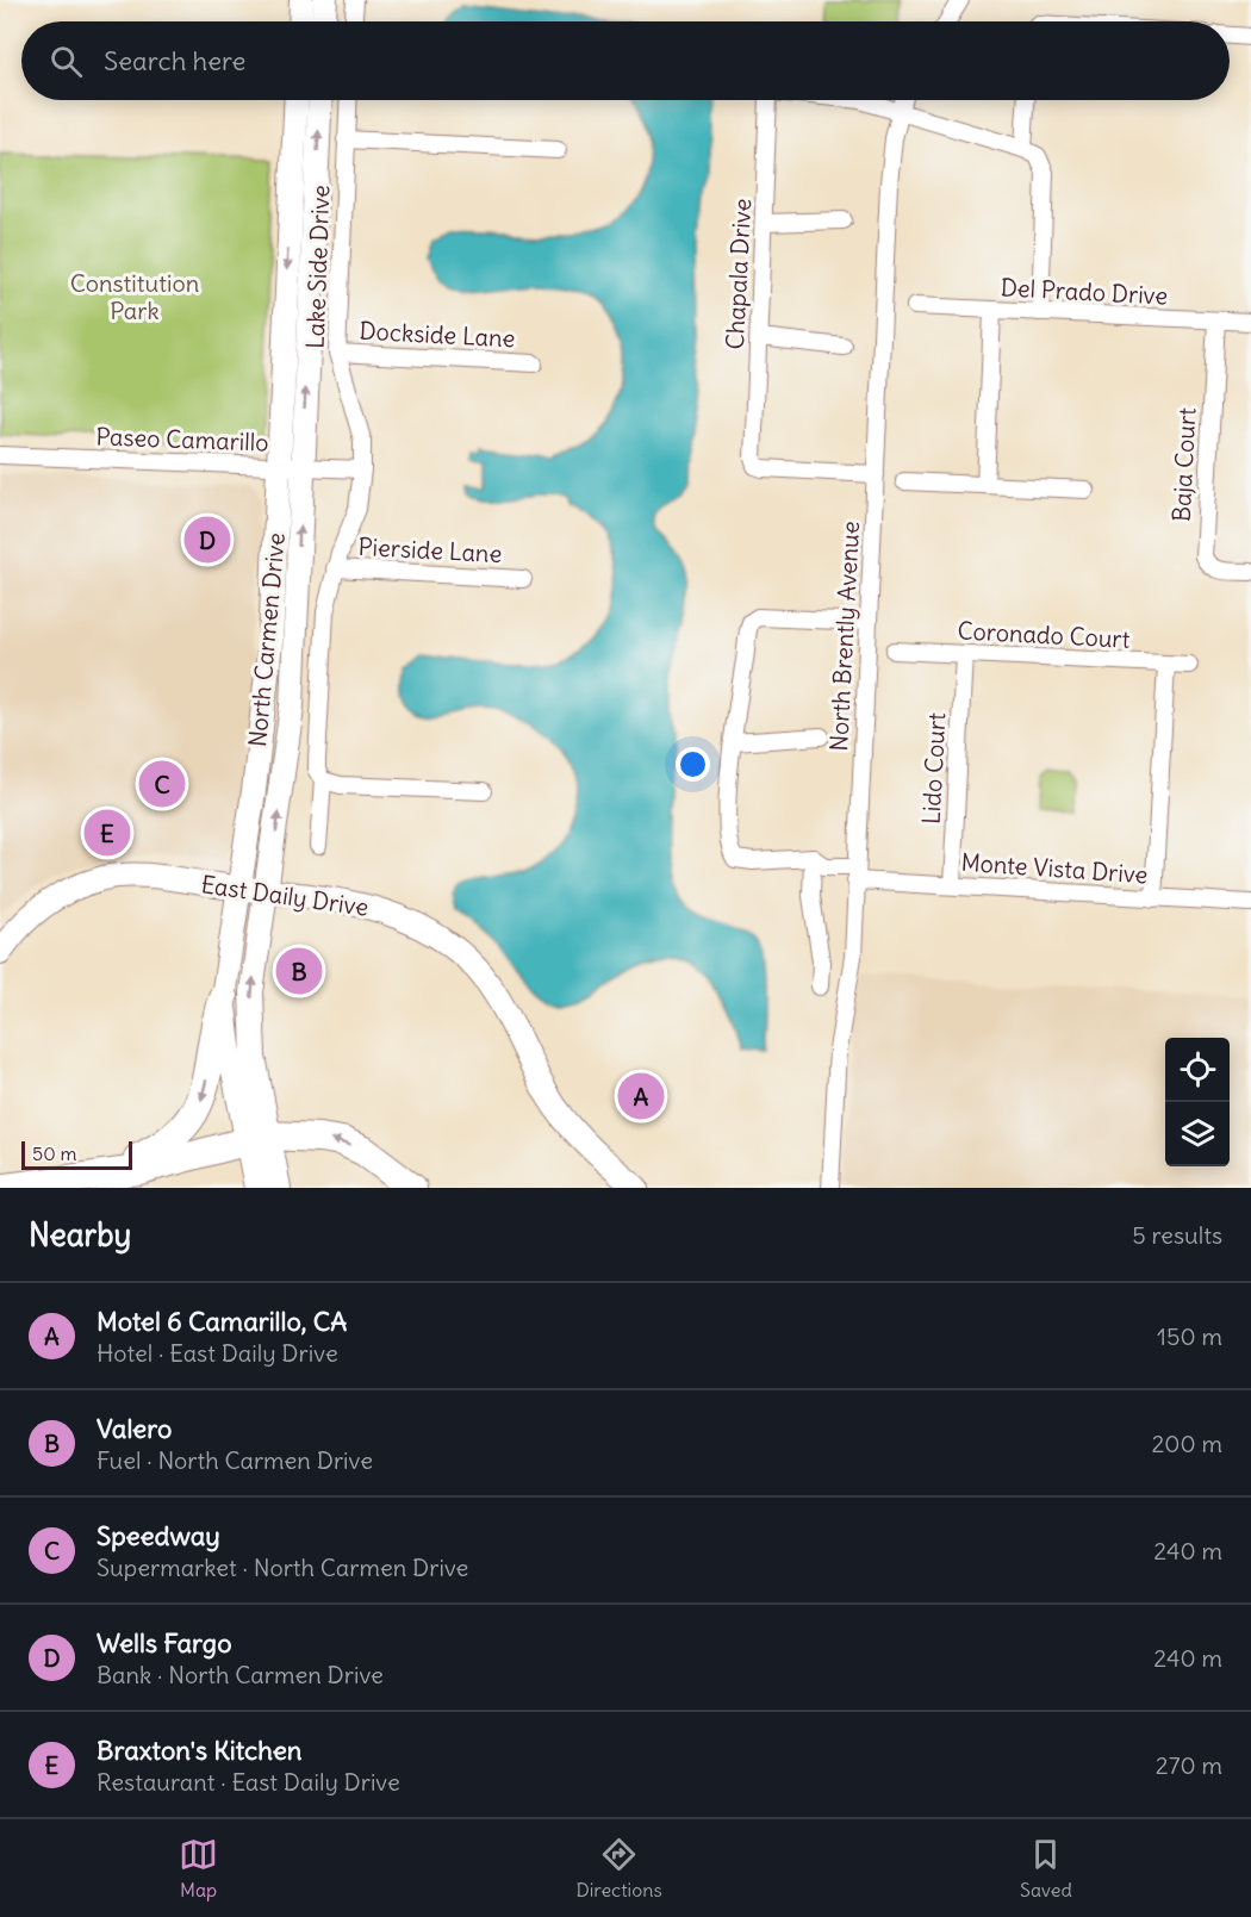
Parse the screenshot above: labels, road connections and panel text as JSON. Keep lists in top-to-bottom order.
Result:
{
  "streets": {
    "main road": ["North Carmen Drive", "East Daily Drive"],
    "street": [
      "Lake Side Drive",
      "Chapala Drive",
      "Del Prado Drive",
      "Dockside Lane",
      "Paseo Camarillo",
      "Baja Court",
      "Pierside Lane",
      "Coronado Court",
      "North Brently Avenue",
      "Lido Court",
      "Monte Vista Drive"
    ]
  },
  "crossings": [
    ["Lake Side Drive", "Dockside Lane"],
    ["Lake Side Drive", "Paseo Camarillo"],
    ["Lake Side Drive", "Pierside Lane"],
    ["Chapala Drive", "North Brently Avenue"],
    ["Del Prado Drive", "Baja Court"],
    ["Paseo Camarillo", "North Carmen Drive"],
    ["Coronado Court", "Lido Court"],
    ["North Brently Avenue", "Monte Vista Drive"],
    ["North Carmen Drive", "East Daily Drive"],
    ["Lido Court", "Monte Vista Drive"]
  ],
  "parks": ["Constitution Park"],
  "scale_bar": "50 m",
  "page": {
    "search": "Search here",
    "pins": [
      "D",
      "C",
      "E",
      "B",
      "A"
    ],
    "scale": "50 m",
    "heading": ["Nearby", "5 results"],
    "list": [
      {
        "mark": "A",
        "name": "Motel 6 Camarillo, CA",
        "note": "Hotel · East Daily Drive",
        "value": "150 m"
      },
      {
        "mark": "B",
        "name": "Valero",
        "note": "Fuel · North Carmen Drive",
        "value": "200 m"
      },
      {
        "mark": "C",
        "name": "Speedway",
        "note": "Supermarket · North Carmen Drive",
        "value": "240 m"
      },
      {
        "mark": "D",
        "name": "Wells Fargo",
        "note": "Bank · North Carmen Drive",
        "value": "240 m"
      },
      {
        "mark": "E",
        "name": "Braxton's Kitchen",
        "note": "Restaurant · East Daily Drive",
        "value": "270 m"
      }
    ],
    "nav": ["Map", "Directions", "Saved"]
  }
}
